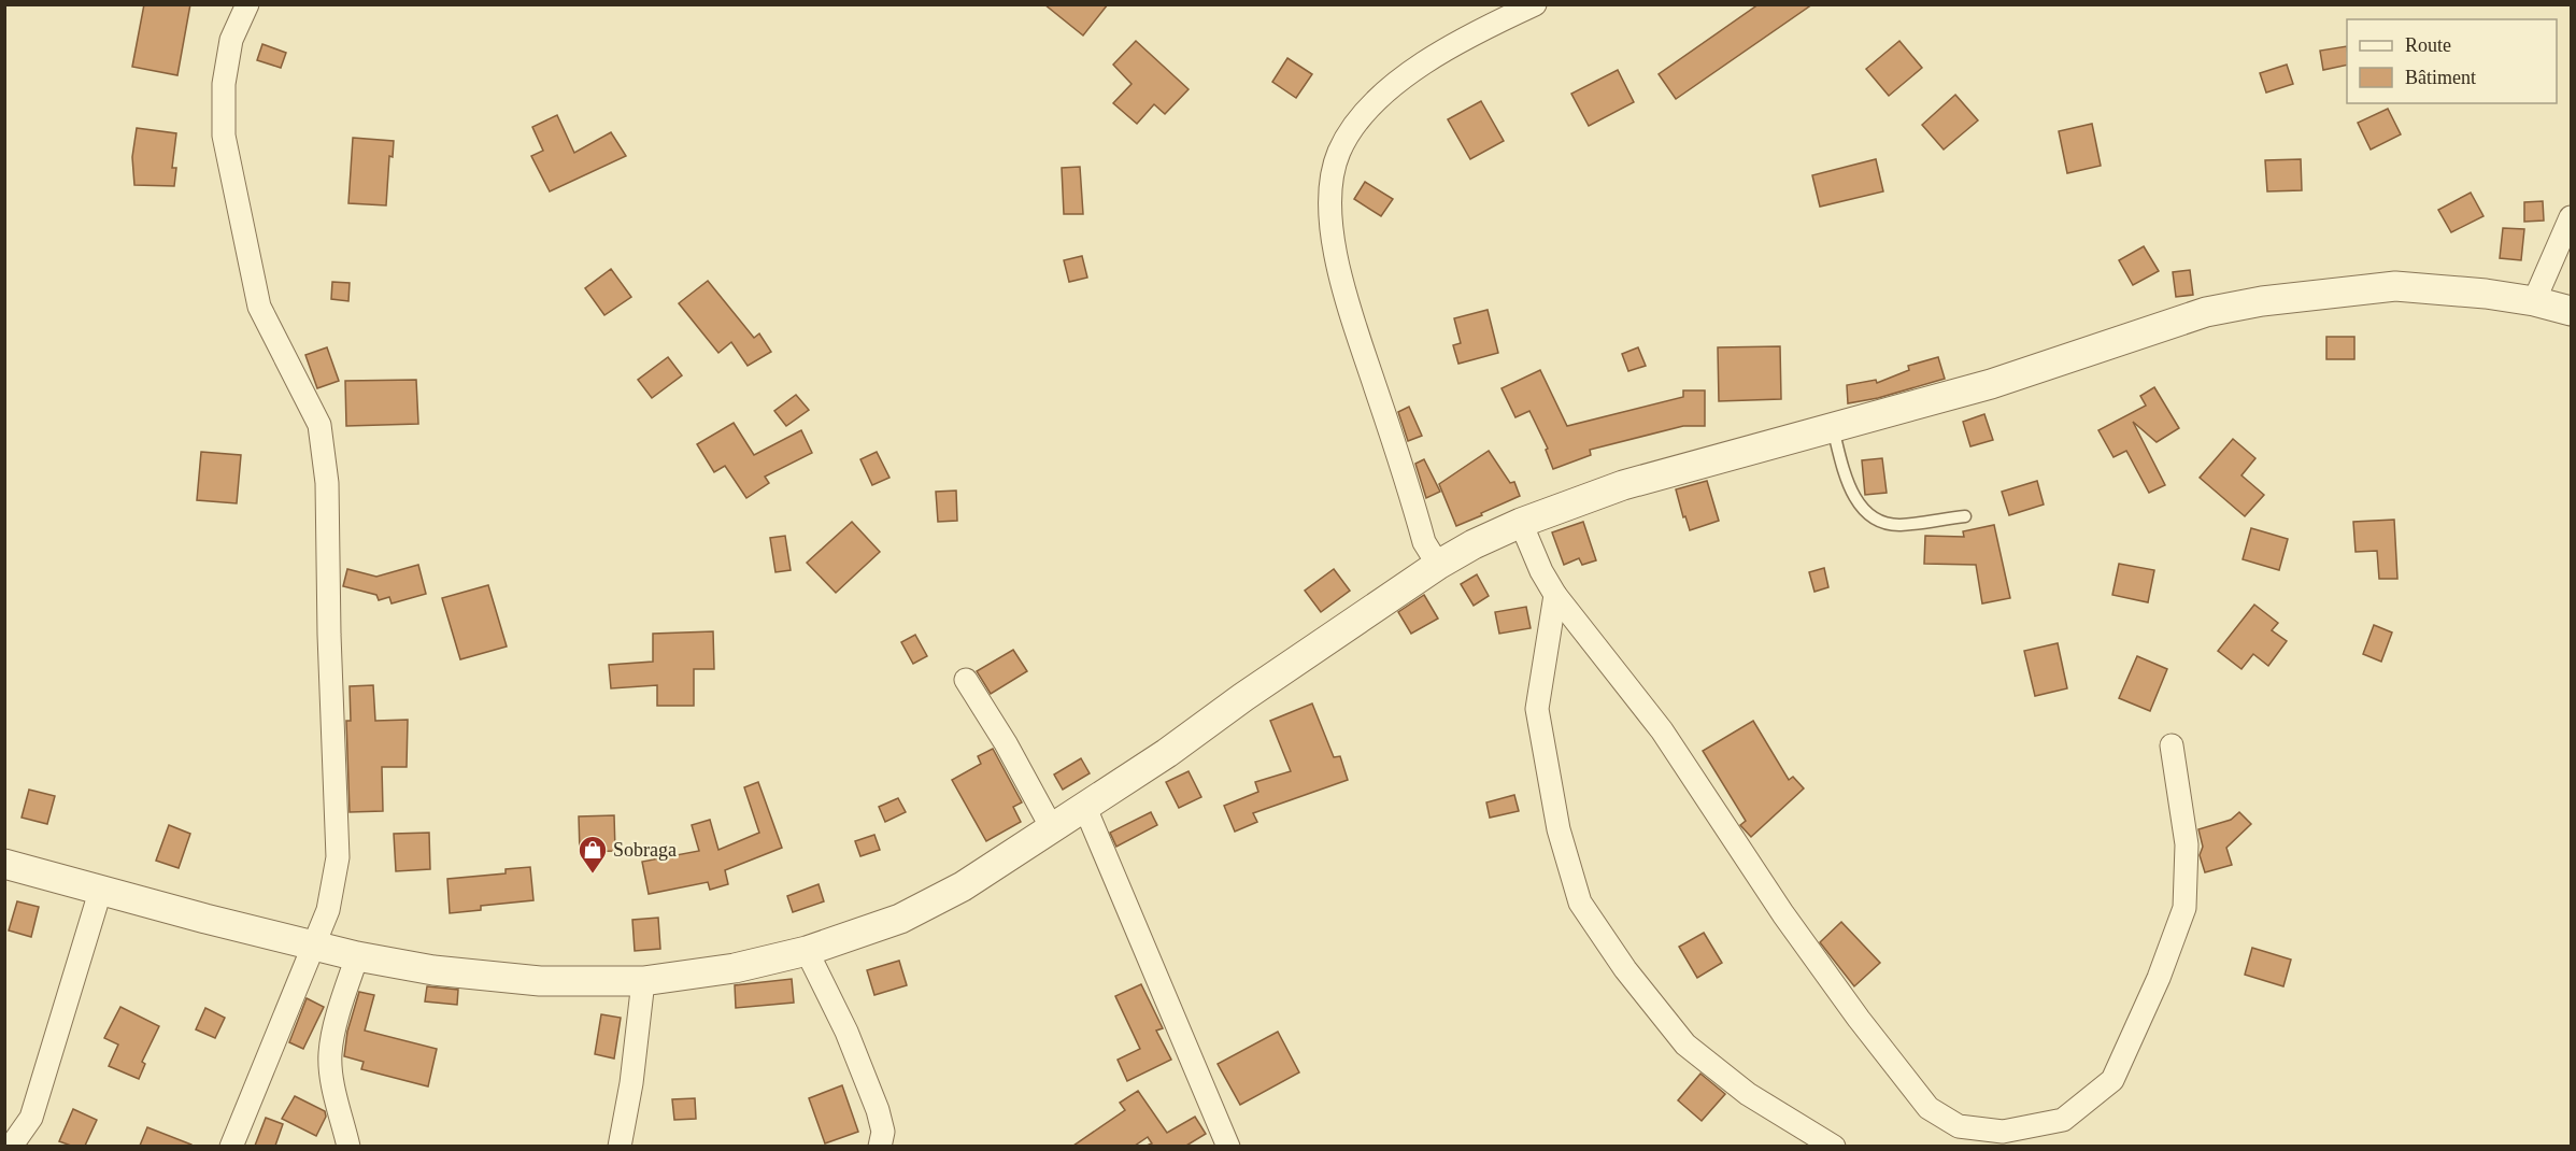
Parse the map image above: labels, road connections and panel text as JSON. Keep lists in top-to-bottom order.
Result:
{
  "places": {
    "shop": ["Sobraga"]
  },
  "legend": ["Route", "Bâtiment"]
}
